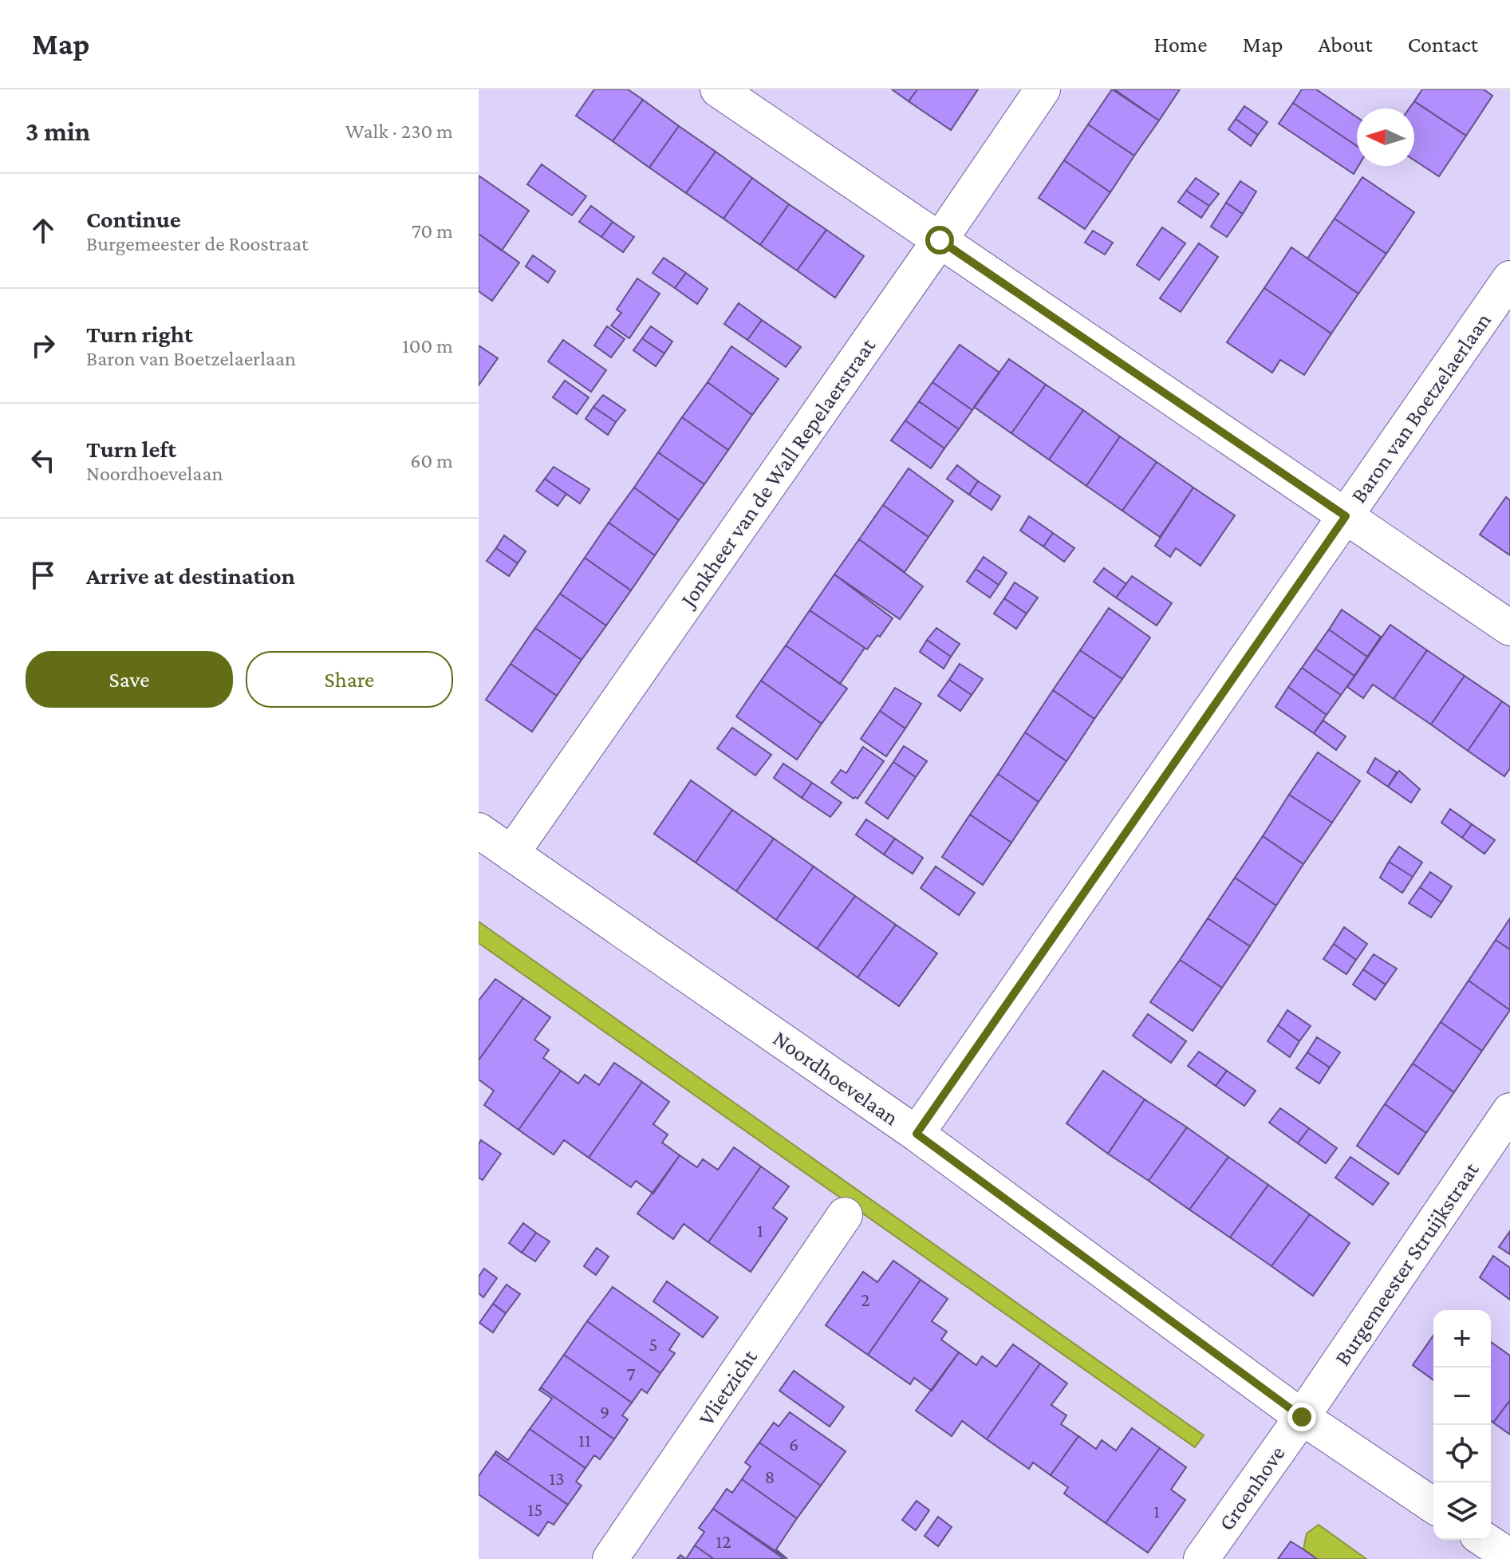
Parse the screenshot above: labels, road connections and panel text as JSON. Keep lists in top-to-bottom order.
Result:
{
  "streets": {
    "street": [
      "Baron van Boetzelaerlaan",
      "Jonkheer van de Wall Repelaerstraat",
      "Noordhoevelaan",
      "Burgemeester Struijkstraat",
      "Vlietzicht",
      "Groenhove"
    ]
  },
  "crossings": [
    ["Baron van Boetzelaerlaan", "Noordhoevelaan"],
    ["Jonkheer van de Wall Repelaerstraat", "Noordhoevelaan"],
    ["Noordhoevelaan", "Burgemeester Struijkstraat"],
    ["Noordhoevelaan", "Groenhove"],
    ["Burgemeester Struijkstraat", "Groenhove"]
  ],
  "house_numbers": [
    "1",
    "2",
    "5",
    "7",
    "9",
    "11",
    "6",
    "8",
    "13",
    "15",
    "1",
    "12"
  ],
  "north": "left",
  "page": {
    "header": "Map",
    "nav": [
      "Home",
      "Map",
      "About",
      "Contact"
    ],
    "heading": ["3 min", "Walk · 230 m"],
    "list": [
      ["Continue", "Burgemeester de Roostraat", "70 m"],
      ["Turn right", "Baron van Boetzelaerlaan", "100 m"],
      ["Turn left", "Noordhoevelaan", "60 m"],
      "Arrive at destination"
    ],
    "buttons": ["Save", "Share"],
    "map_buttons": ["+", "−"]
  }
}
